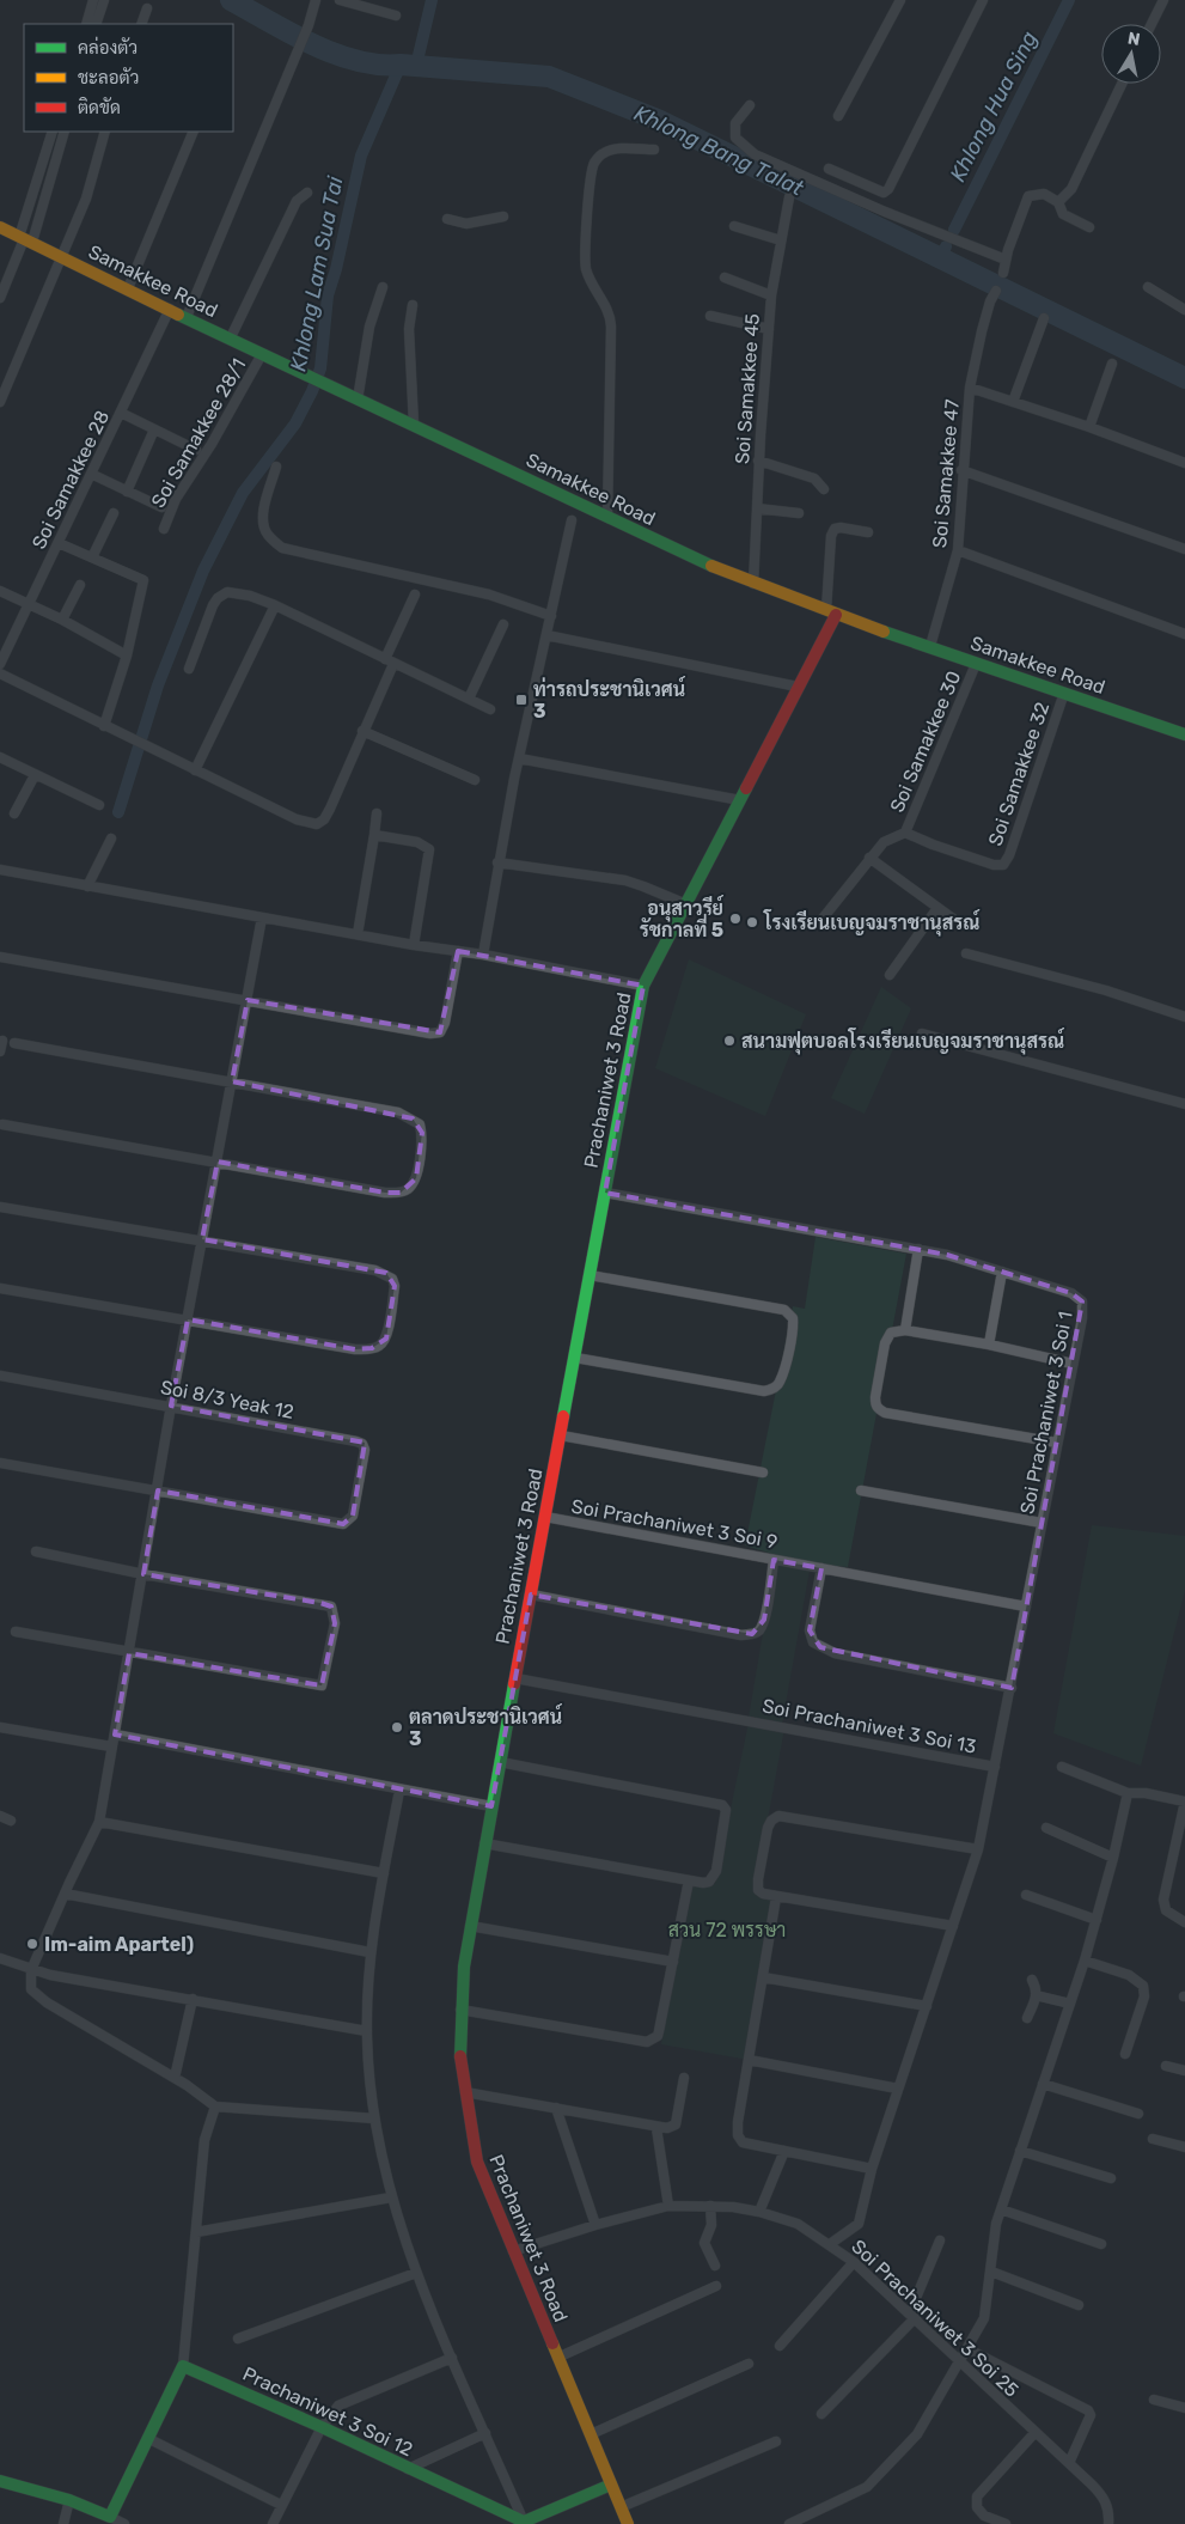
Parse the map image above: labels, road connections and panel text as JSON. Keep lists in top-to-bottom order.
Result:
{
  "streets": {
    "street": [
      "Samakkee Road",
      "Soi Samakkee 45",
      "Soi Samakkee 28/1",
      "Soi Samakkee 47",
      "Soi Samakkee 28",
      "Soi Samakkee 30",
      "Soi Samakkee 32",
      "Prachaniwet 3 Road",
      "Soi 8/3 Yeak 12",
      "Soi Prachaniwet 3 Soi 1",
      "Soi Prachaniwet 3 Soi 9",
      "Soi Prachaniwet 3 Soi 13",
      "Soi Prachaniwet 3 Soi 25",
      "Prachaniwet 3 Soi 12"
    ]
  },
  "crossings": [
    ["Samakkee Road", "Soi Samakkee 45"],
    ["Samakkee Road", "Soi Samakkee 28/1"],
    ["Samakkee Road", "Soi Samakkee 47"],
    ["Samakkee Road", "Soi Samakkee 28"],
    ["Samakkee Road", "Soi Samakkee 30"],
    ["Samakkee Road", "Soi Samakkee 32"],
    ["Samakkee Road", "Prachaniwet 3 Road"],
    ["Soi Samakkee 30", "Soi Samakkee 32"],
    ["Prachaniwet 3 Road", "Soi Prachaniwet 3 Soi 1"],
    ["Prachaniwet 3 Road", "Soi Prachaniwet 3 Soi 9"],
    ["Prachaniwet 3 Road", "Soi Prachaniwet 3 Soi 13"],
    ["Prachaniwet 3 Road", "Soi Prachaniwet 3 Soi 25"],
    ["Soi Prachaniwet 3 Soi 1", "Soi Prachaniwet 3 Soi 9"],
    ["Soi Prachaniwet 3 Soi 1", "Soi Prachaniwet 3 Soi 13"],
    ["Soi Prachaniwet 3 Soi 13", "Soi Prachaniwet 3 Soi 25"]
  ],
  "water": ["Khlong Hua Sing", "Khlong Bang Talat", "Khlong Lam Sua Tai"],
  "parks": ["สวน 72 พรรษา"],
  "places": {
    "transit": ["ท่ารถประชานิเวศน์ 3"],
    "other": [
      "อนุสาวรีย์ รัชกาลที่ 5",
      "โรงเรียนเบญจมราชานุสรณ์",
      "สนามฟุตบอลโรงเรียนเบญจมราชานุสรณ์",
      "ตลาดประชานิเวศน์ 3",
      "Im-aim Apartel)"
    ]
  },
  "legend": ["คล่องตัว", "ชะลอตัว", "ติดขัด"],
  "north": "top"
}
